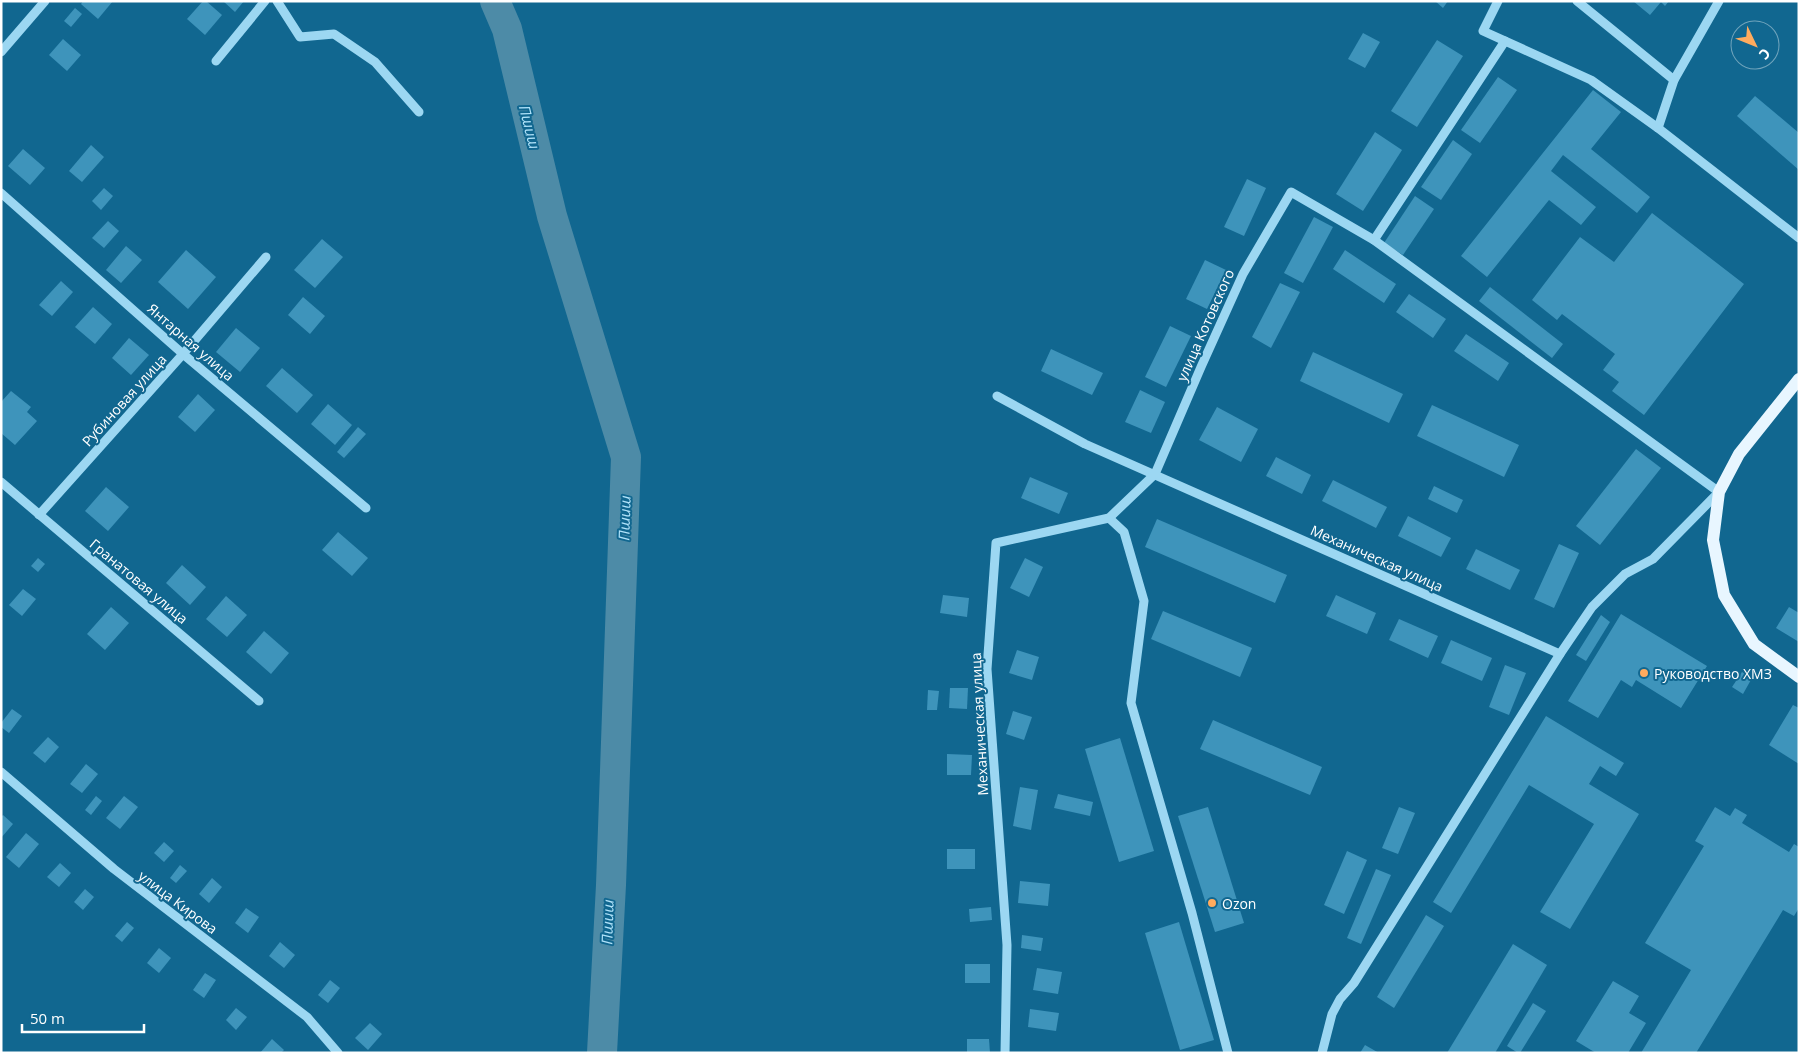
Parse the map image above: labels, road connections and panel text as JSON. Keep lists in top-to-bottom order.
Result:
{
  "streets": {
    "street": [
      "улица Котовского",
      "Янтарная улица",
      "Рубиновая улица",
      "Механическая улица",
      "Гранатовая улица",
      "улица Кирова"
    ]
  },
  "crossings": [
    ["улица Котовского", "Механическая улица"],
    ["Янтарная улица", "Рубиновая улица"],
    ["Рубиновая улица", "Гранатовая улица"]
  ],
  "water": ["Пшиш"],
  "places": ["Руководство ХМЗ", "Ozon"],
  "scale_bar": "50 m",
  "north": "bottom right"
}
